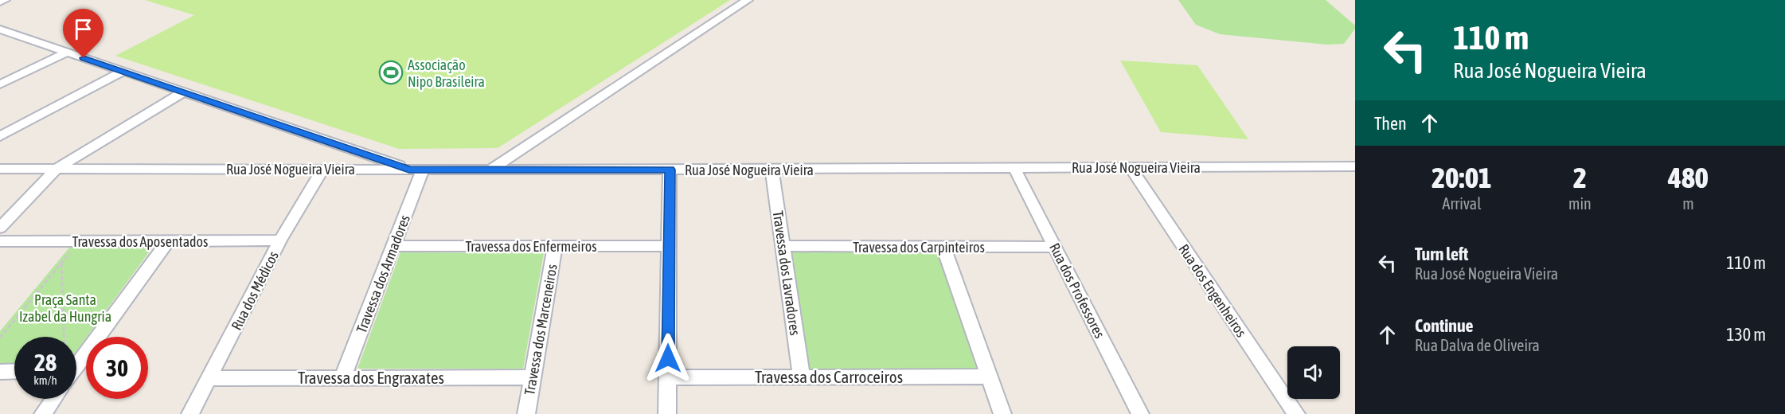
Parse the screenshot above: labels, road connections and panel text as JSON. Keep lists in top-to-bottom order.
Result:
{
  "streets": {
    "street": [
      "Rua José Nogueira Vieira",
      "Travessa dos Aposentados",
      "Travessa dos Enfermeiros",
      "Travessa dos Carpinteiros",
      "Travessa dos Lavradores",
      "Travessa dos Armadores",
      "Rua dos Médicos",
      "Rua dos Professores",
      "Rua dos Engenheiros",
      "Travessa dos Marceneiros",
      "Travessa dos Carroceiros",
      "Travessa dos Engraxates"
    ]
  },
  "crossings": [
    ["Rua José Nogueira Vieira", "Travessa dos Lavradores"],
    ["Rua José Nogueira Vieira", "Travessa dos Armadores"],
    ["Rua José Nogueira Vieira", "Rua dos Médicos"],
    ["Rua José Nogueira Vieira", "Rua dos Professores"],
    ["Rua José Nogueira Vieira", "Rua dos Engenheiros"],
    ["Travessa dos Aposentados", "Rua dos Médicos"],
    ["Travessa dos Enfermeiros", "Travessa dos Armadores"],
    ["Travessa dos Enfermeiros", "Travessa dos Marceneiros"],
    ["Travessa dos Carpinteiros", "Travessa dos Lavradores"],
    ["Travessa dos Carpinteiros", "Rua dos Professores"],
    ["Travessa dos Lavradores", "Travessa dos Carroceiros"],
    ["Travessa dos Armadores", "Travessa dos Engraxates"],
    ["Rua dos Médicos", "Travessa dos Engraxates"],
    ["Travessa dos Marceneiros", "Travessa dos Engraxates"]
  ],
  "parks": ["Praça Santa Izabel da Hungria"],
  "places": {
    "sports": ["Associação Nipo Brasileira"]
  },
  "page": {
    "turn": ["110 m", "Rua José Nogueira Vieira"],
    "then": "Then",
    "eta": [
      "20:01",
      "Arrival",
      "2",
      "min",
      "480",
      "m"
    ],
    "list": [
      {
        "name": "Turn left",
        "note": "Rua José Nogueira Vieira",
        "value": "110 m"
      },
      {
        "name": "Continue",
        "note": "Rua Dalva de Oliveira",
        "value": "130 m"
      }
    ],
    "speed": "28 km/h",
    "limit": "30"
  }
}
